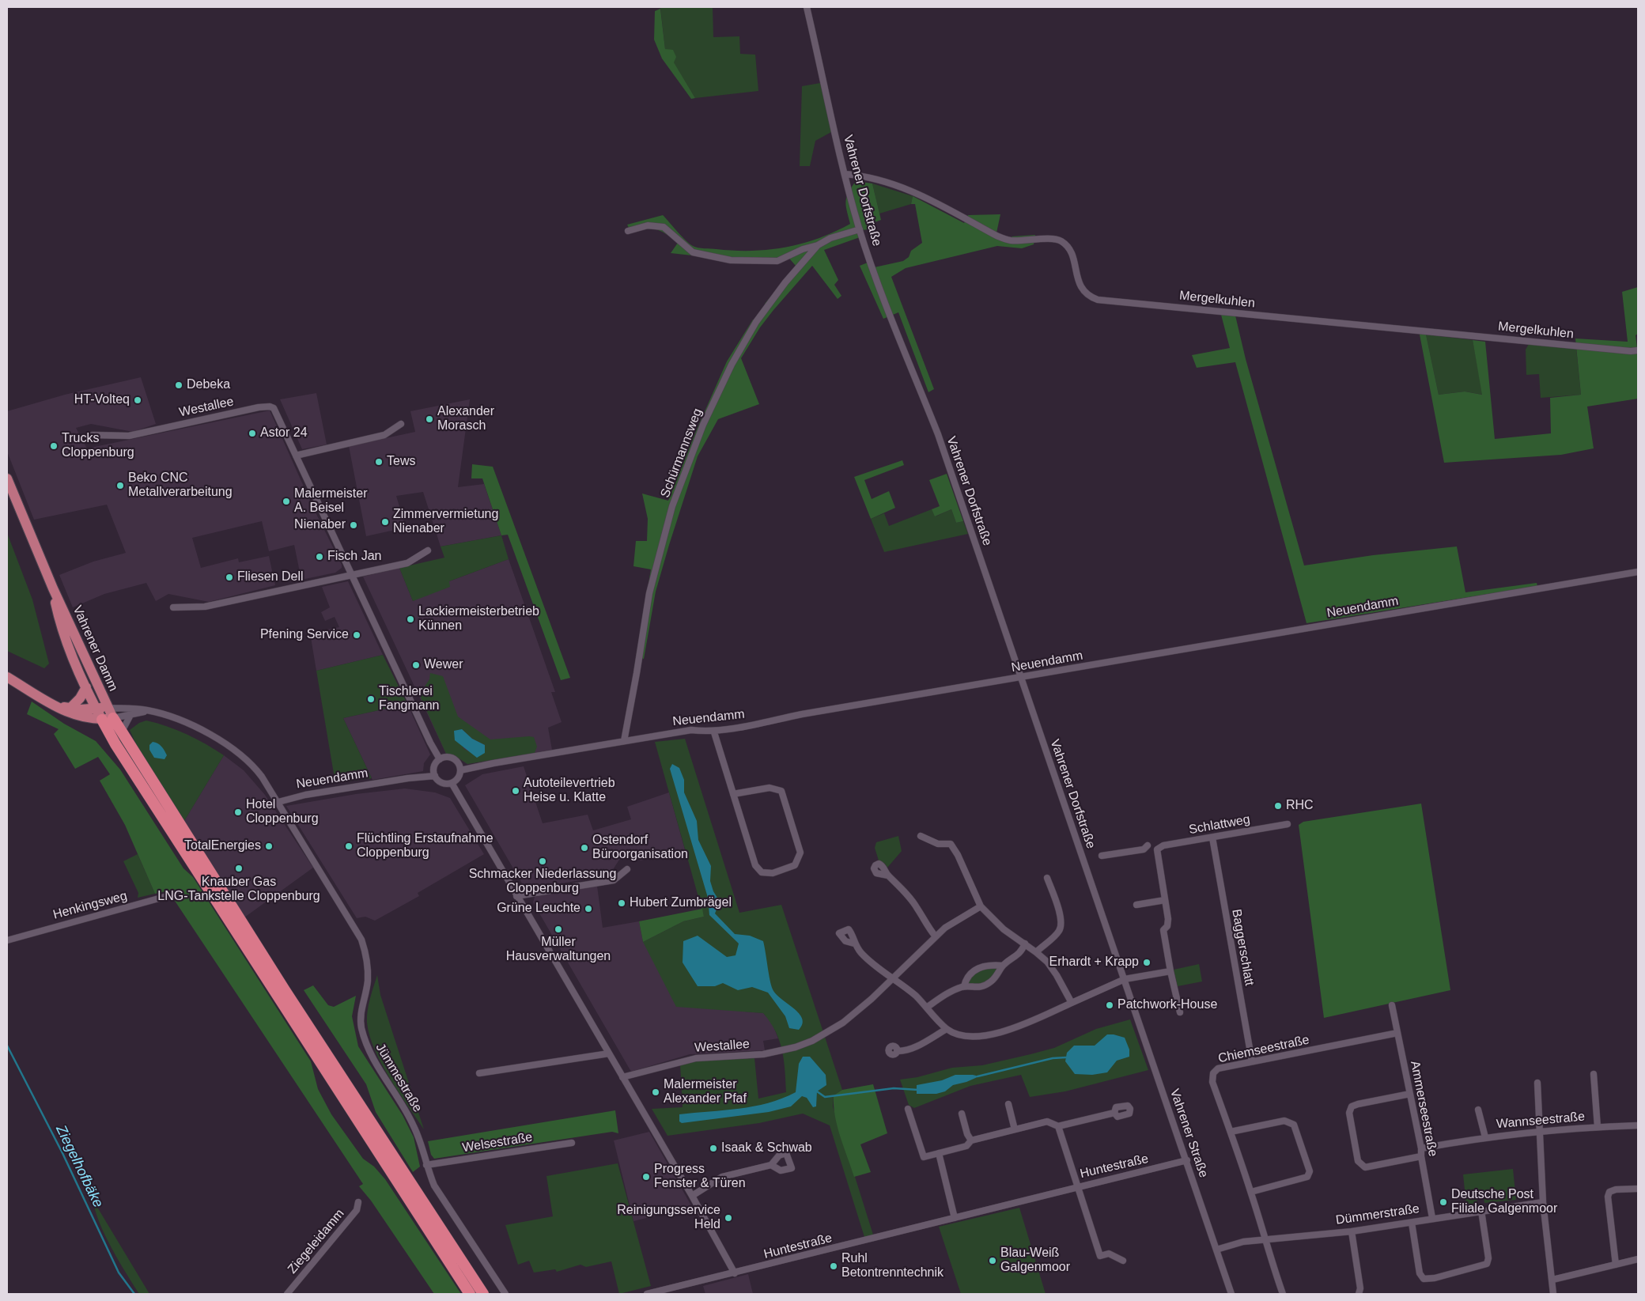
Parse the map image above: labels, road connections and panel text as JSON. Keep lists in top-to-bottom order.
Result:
{
  "streets": {
    "main road": ["Vahrener Damm"],
    "street": [
      "Vahrener Dorfstraße",
      "Mergelkuhlen",
      "Westallee",
      "Schürmannsweg",
      "Neuendamm",
      "Schlattweg",
      "Henkingsweg",
      "Baggerschlatt",
      "Chiemseestraße",
      "Jümmestraße",
      "Ammerseestraße",
      "Wannseestraße",
      "Vahrener Straße",
      "Welsestraße",
      "Huntestraße",
      "Dümmerstraße",
      "Ziegeleidamm"
    ]
  },
  "crossings": [
    ["Vahrener Dorfstraße", "Mergelkuhlen"],
    ["Vahrener Dorfstraße", "Schürmannsweg"],
    ["Vahrener Dorfstraße", "Neuendamm"],
    ["Vahrener Dorfstraße", "Vahrener Straße"],
    ["Westallee", "Neuendamm"],
    ["Schürmannsweg", "Neuendamm"],
    ["Neuendamm", "Jümmestraße"],
    ["Schlattweg", "Baggerschlatt"],
    ["Baggerschlatt", "Chiemseestraße"],
    ["Chiemseestraße", "Ammerseestraße"],
    ["Chiemseestraße", "Dümmerstraße"],
    ["Jümmestraße", "Welsestraße"],
    ["Ammerseestraße", "Wannseestraße"],
    ["Ammerseestraße", "Dümmerstraße"],
    ["Vahrener Straße", "Huntestraße"],
    ["Vahrener Straße", "Dümmerstraße"]
  ],
  "water": ["Ziegelhofbäke"],
  "places": [
    "Debeka",
    "HT-Volteq",
    "Alexander Morasch",
    "Astor 24",
    "Trucks Cloppenburg",
    "Tews",
    "Beko CNC Metallverarbeitung",
    "Malermeister A. Beisel",
    "Zimmervermietung Nienaber",
    "Nienaber",
    "Fisch Jan",
    "Fliesen Dell",
    "Lackiermeisterbetrieb Künnen",
    "Pfening Service",
    "Wewer",
    "Tischlerei Fangmann",
    "Autoteilevertrieb Heise u. Klatte",
    "RHC",
    "Hotel Cloppenburg",
    "TotalEnergies",
    "Flüchtling Erstaufnahme Cloppenburg",
    "Ostendorf Büroorganisation",
    "Schmacker Niederlassung Cloppenburg",
    "Knauber Gas LNG-Tankstelle Cloppenburg",
    "Hubert Zumbrägel",
    "Grüne Leuchte",
    "Müller Hausverwaltungen",
    "Erhardt + Krapp",
    "Patchwork-House",
    "Malermeister Alexander Pfaf",
    "Isaak & Schwab",
    "Progress Fenster & Türen",
    "Deutsche Post Filiale Galgenmoor",
    "Reinigungsservice Held",
    "Blau-Weiß Galgenmoor",
    "Ruhl Betontrenntechnik"
  ]
}
